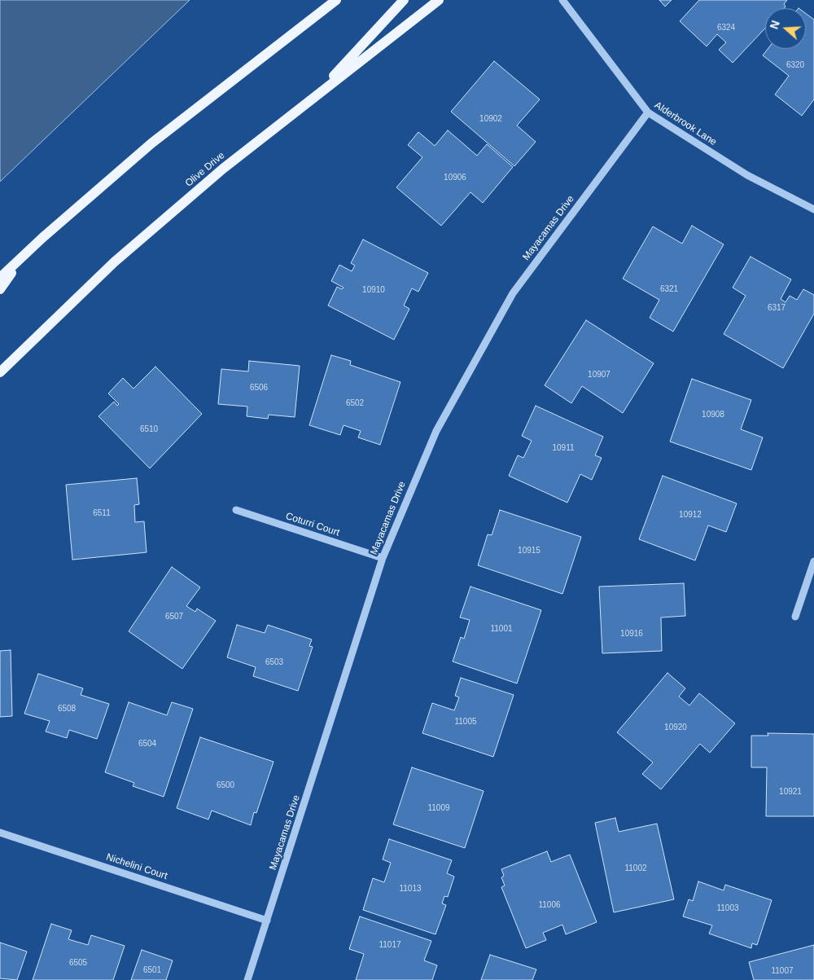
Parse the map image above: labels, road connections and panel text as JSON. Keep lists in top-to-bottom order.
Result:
{
  "streets": {
    "main road": ["Olive Drive"],
    "street": [
      "Alderbrook Lane",
      "Mayacamas Drive",
      "Coturri Court",
      "Nichelini Court"
    ]
  },
  "crossings": [
    ["Alderbrook Lane", "Mayacamas Drive"],
    ["Mayacamas Drive", "Coturri Court"],
    ["Mayacamas Drive", "Nichelini Court"]
  ],
  "house_numbers": [
    "6324",
    "6320",
    "10902",
    "10906",
    "6321",
    "10910",
    "6317",
    "10907",
    "6506",
    "6502",
    "10908",
    "6510",
    "10911",
    "6511",
    "10912",
    "10915",
    "6507",
    "11001",
    "10916",
    "6503",
    "6508",
    "11005",
    "10920",
    "6504",
    "6500",
    "10921",
    "11009",
    "11002",
    "11013",
    "11006",
    "11003",
    "11017",
    "6505",
    "6501",
    "11007"
  ],
  "north": "left"
}
